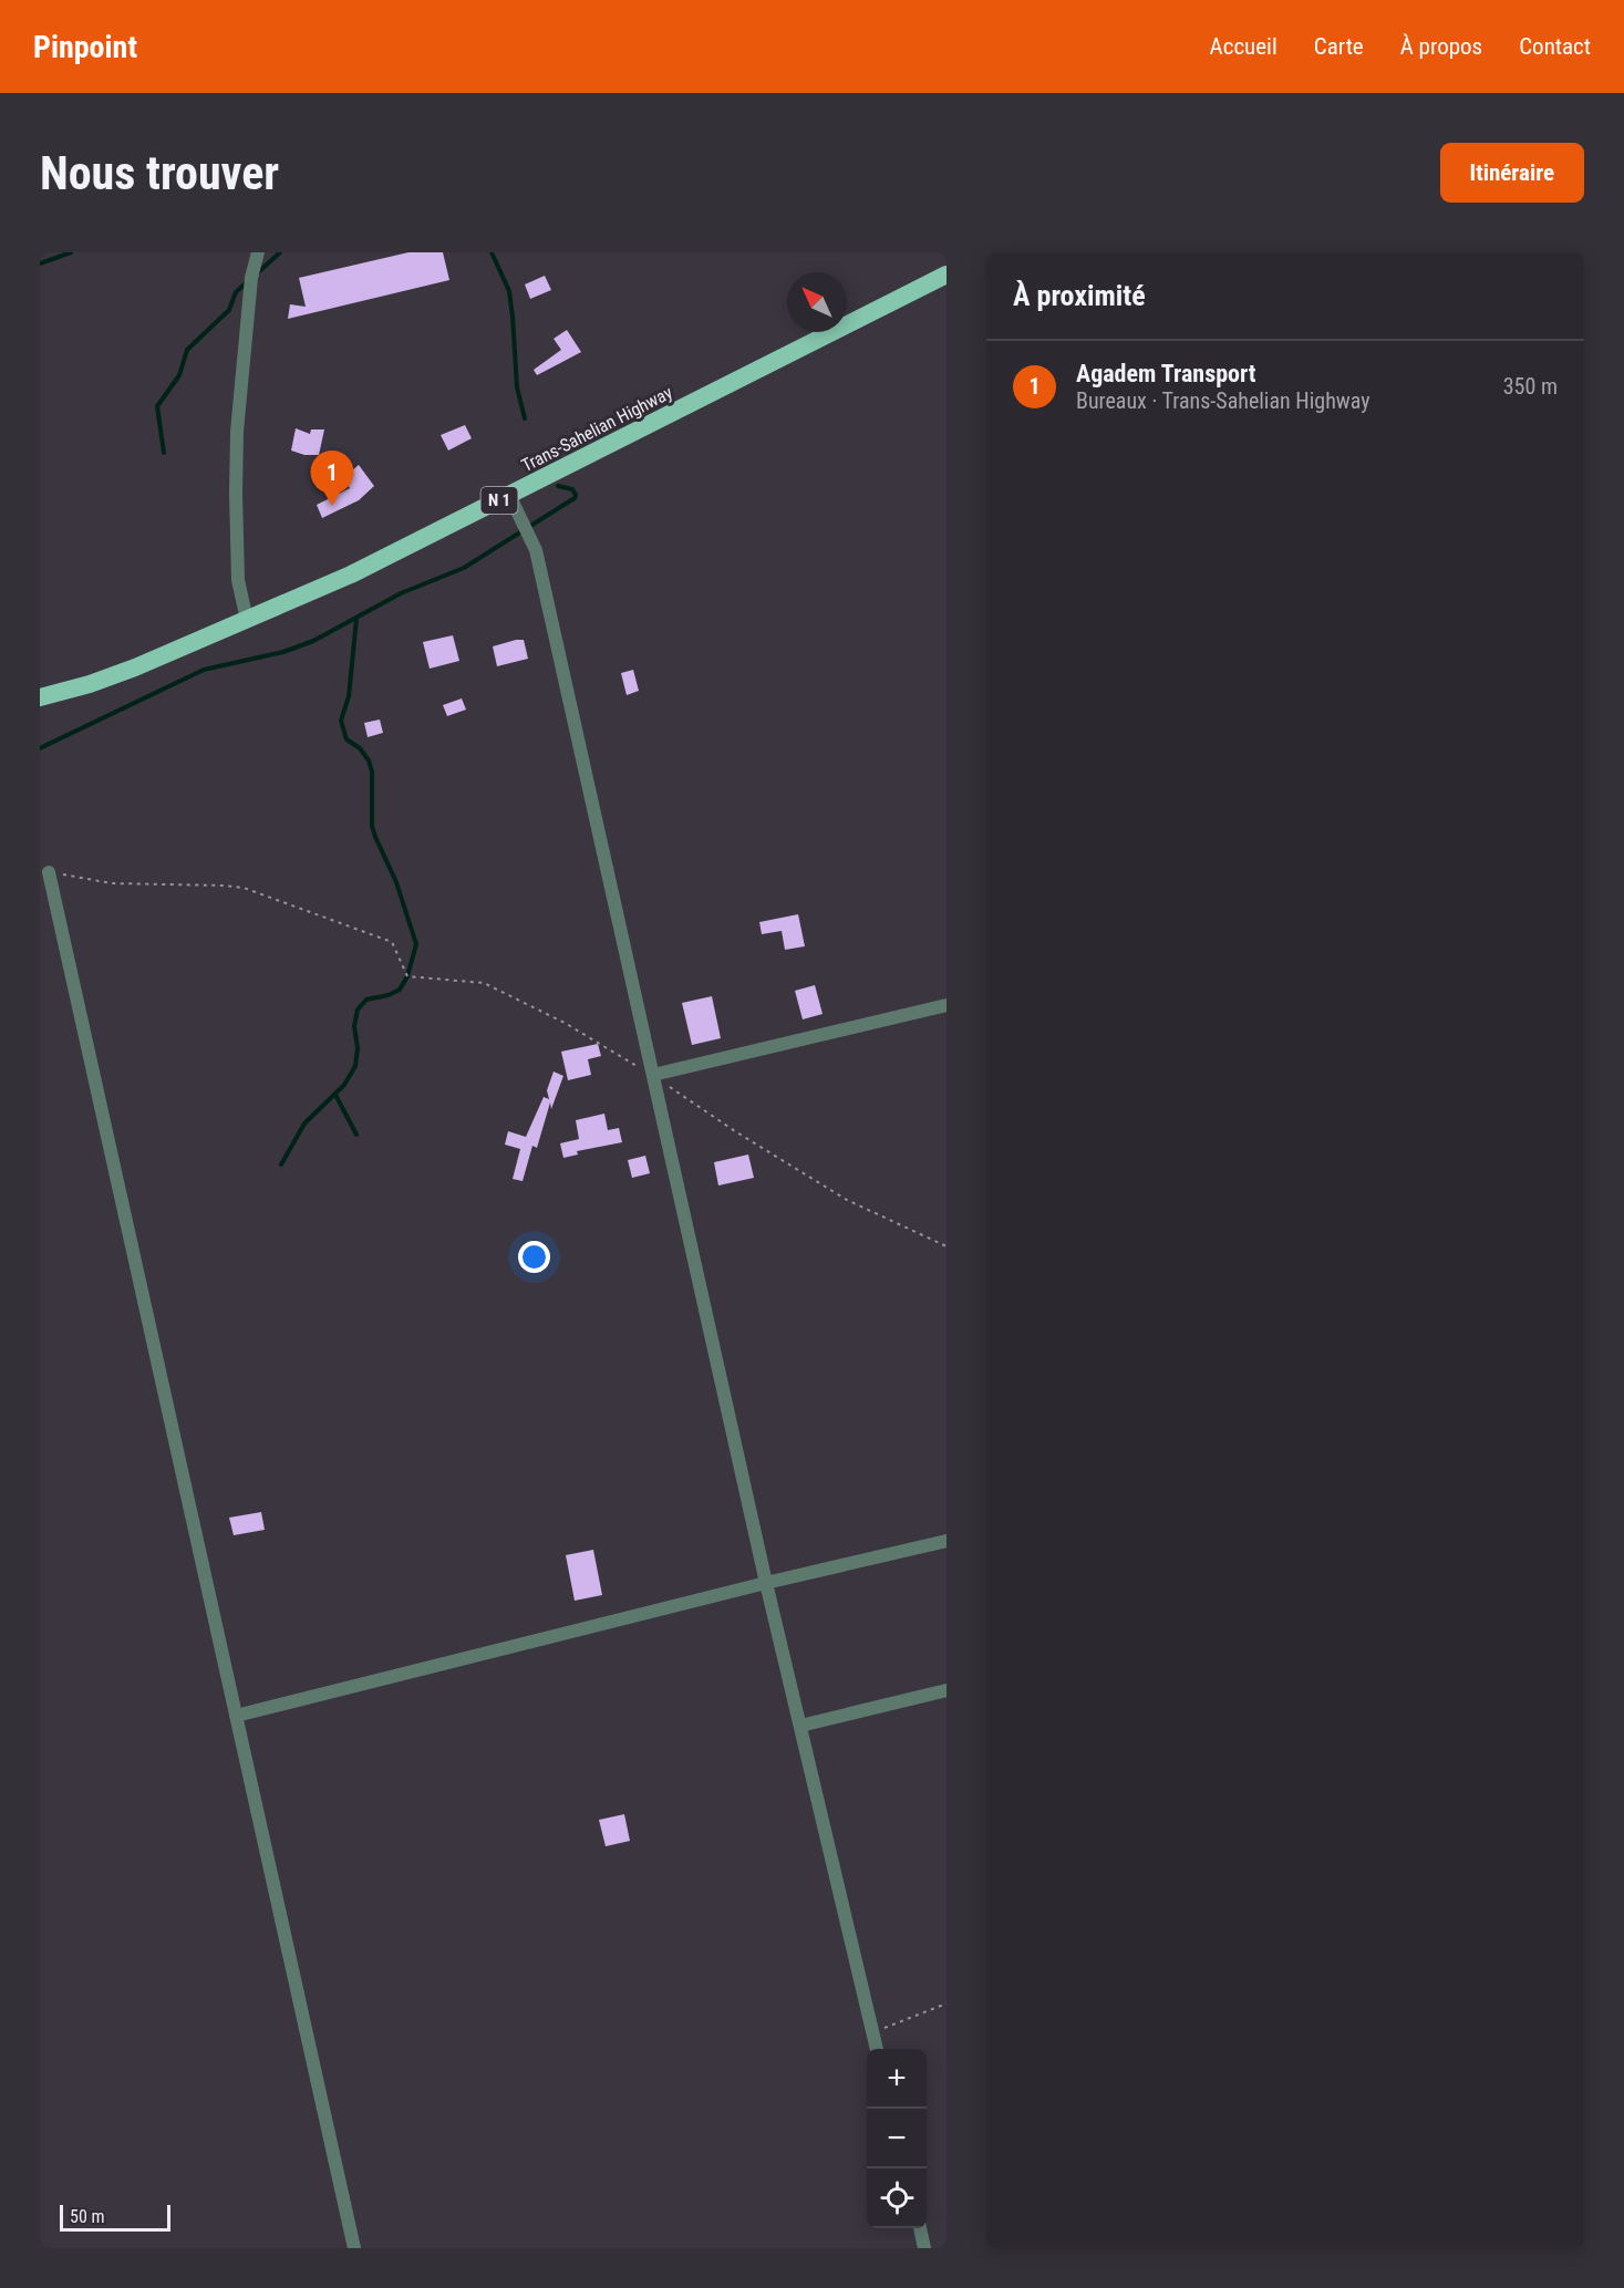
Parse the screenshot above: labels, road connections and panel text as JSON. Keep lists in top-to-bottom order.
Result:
{
  "streets": {
    "highway": ["Trans-Sahelian Highway", "N 1"]
  },
  "scale_bar": "50 m",
  "north": "top left",
  "page": {
    "header": "Pinpoint",
    "nav": [
      "Accueil",
      "Carte",
      "À propos",
      "Contact"
    ],
    "buttons": "Itinéraire",
    "title": "Nous trouver",
    "heading": "À proximité",
    "list": [
      {
        "mark": "1",
        "name": "Agadem Transport",
        "note": "Bureaux · Trans-Sahelian Highway",
        "value": "350 m"
      }
    ],
    "pins": "1",
    "map_buttons": ["+", "−"],
    "scale": "50 m"
  }
}
